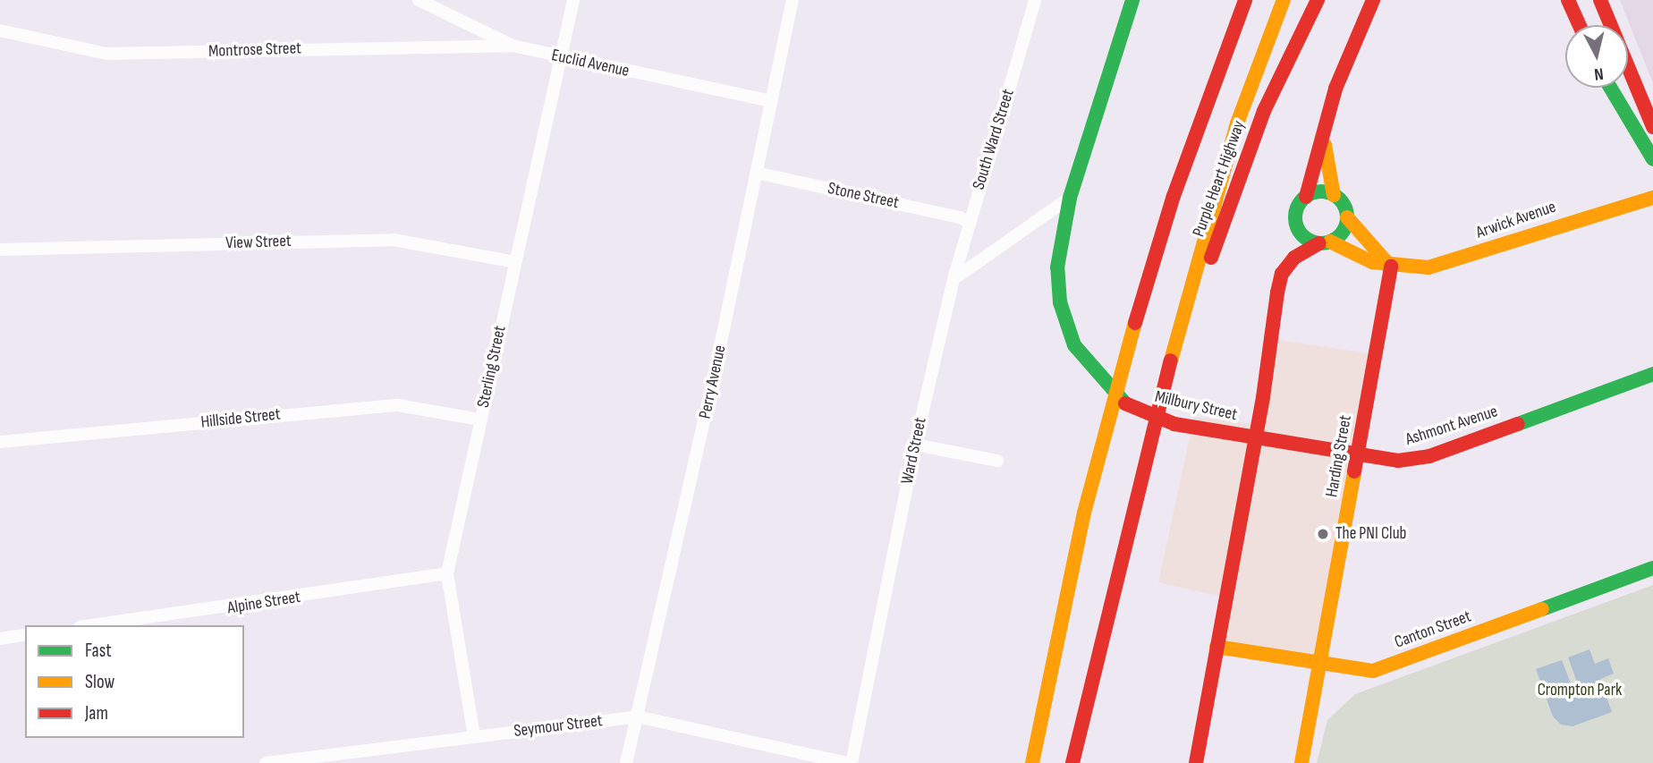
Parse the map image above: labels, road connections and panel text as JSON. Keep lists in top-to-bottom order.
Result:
{
  "streets": {
    "main road": [
      "Purple Heart Highway",
      "Arwick Avenue",
      "Millbury Street",
      "Ashmont Avenue",
      "Harding Street",
      "Canton Street"
    ],
    "street": [
      "Montrose Street",
      "Euclid Avenue",
      "South Ward Street",
      "Stone Street",
      "View Street",
      "Sterling Street",
      "Perry Avenue",
      "Hillside Street",
      "Ward Street",
      "Alpine Street",
      "Seymour Street"
    ]
  },
  "crossings": [
    ["Montrose Street", "Euclid Avenue"],
    ["Euclid Avenue", "Sterling Street"],
    ["Euclid Avenue", "Perry Avenue"],
    ["South Ward Street", "Stone Street"],
    ["South Ward Street", "Ward Street"],
    ["Stone Street", "Perry Avenue"],
    ["Arwick Avenue", "Harding Street"],
    ["View Street", "Sterling Street"],
    ["Sterling Street", "Hillside Street"],
    ["Sterling Street", "Alpine Street"],
    ["Sterling Street", "Seymour Street"],
    ["Perry Avenue", "Seymour Street"],
    ["Millbury Street", "Ashmont Avenue"],
    ["Millbury Street", "Canton Street"],
    ["Ashmont Avenue", "Harding Street"],
    ["Ward Street", "Seymour Street"],
    ["Harding Street", "Canton Street"]
  ],
  "parks": ["Crompton Park"],
  "places": ["The PNI Club"],
  "legend": ["Fast", "Slow", "Jam"],
  "north": "bottom"
}
